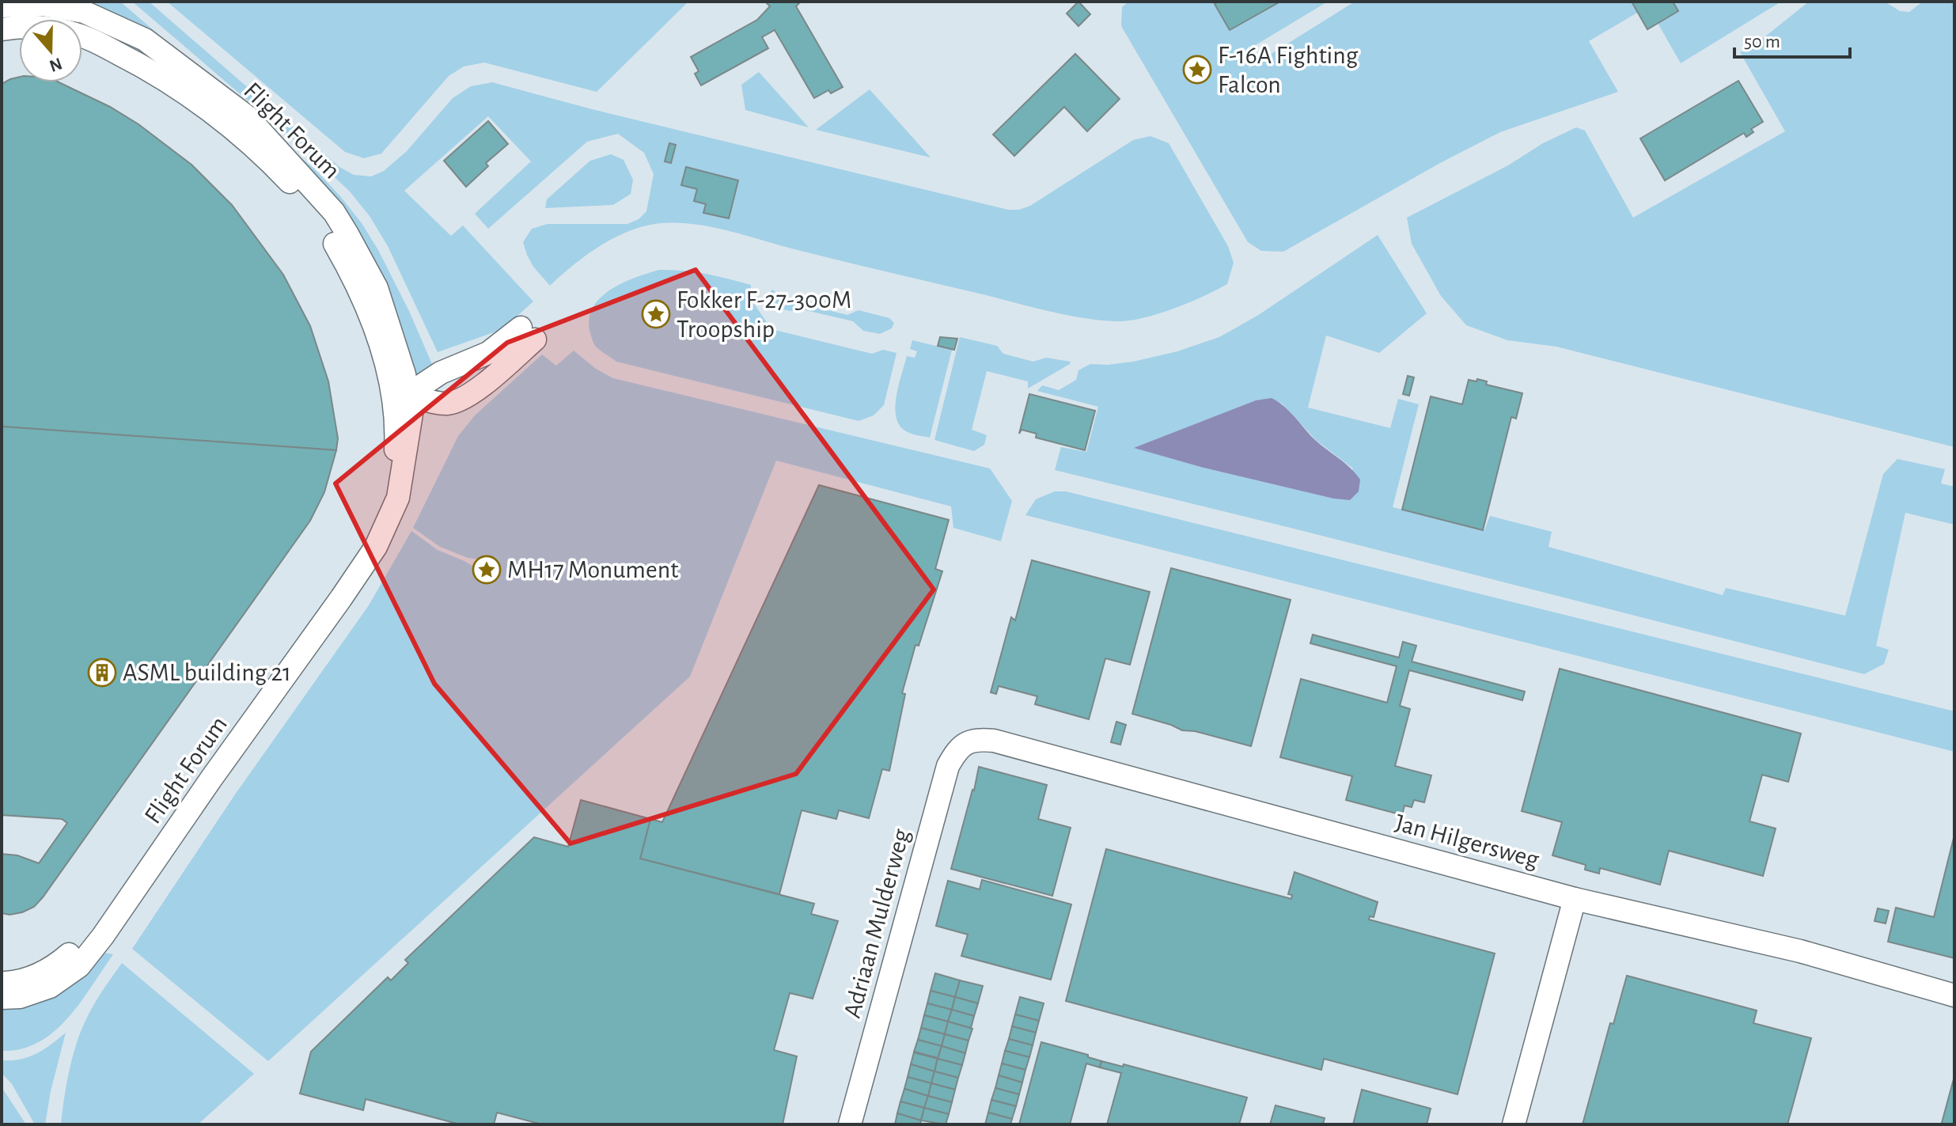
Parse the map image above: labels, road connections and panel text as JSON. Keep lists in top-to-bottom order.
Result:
{
  "streets": {
    "street": ["Flight Forum", "Jan Hilgersweg", "Adriaan Mulderweg"]
  },
  "crossings": [
    ["Jan Hilgersweg", "Adriaan Mulderweg"]
  ],
  "places": {
    "place": ["F-16A Fighting Falcon", "Fokker F-27-300M Troopship", "MH17 Monument"],
    "building": ["ASML building 21"]
  },
  "scale_bar": "50 m",
  "north": "bottom"
}
